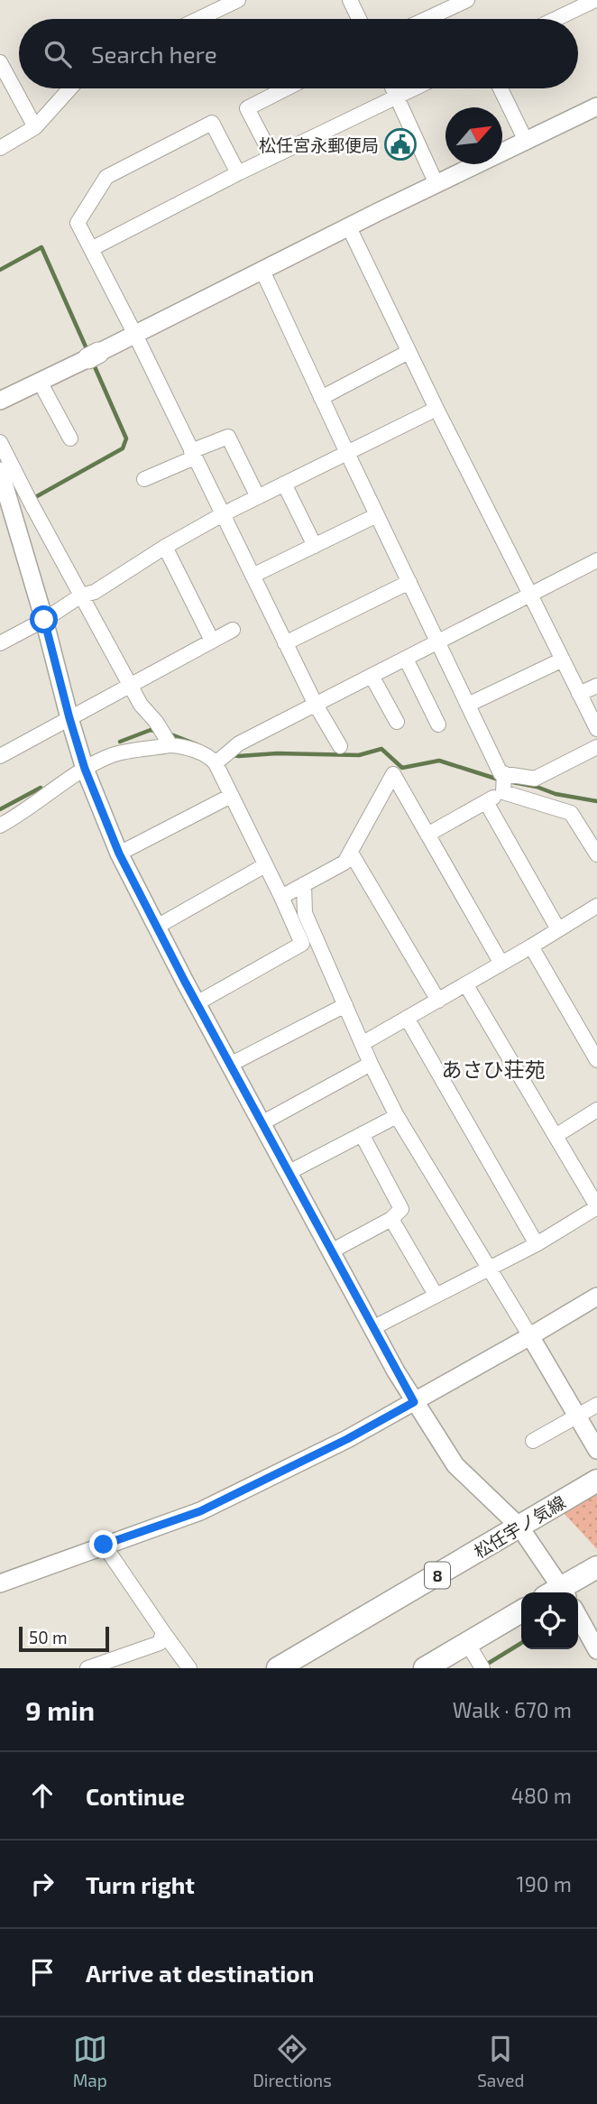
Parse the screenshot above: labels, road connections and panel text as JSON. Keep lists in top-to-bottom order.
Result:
{
  "streets": {
    "main road": ["松任宇ノ気線", "8"]
  },
  "districts": ["あさひ荘苑"],
  "places": {
    "public building": ["松任宮永郵便局"]
  },
  "scale_bar": "50 m",
  "north": "top right",
  "page": {
    "search": "Search here",
    "scale": "50 m",
    "heading": ["9 min", "Walk · 670 m"],
    "list": [
      ["Continue", "480 m"],
      ["Turn right", "190 m"],
      "Arrive at destination"
    ],
    "nav": ["Map", "Directions", "Saved"]
  }
}
